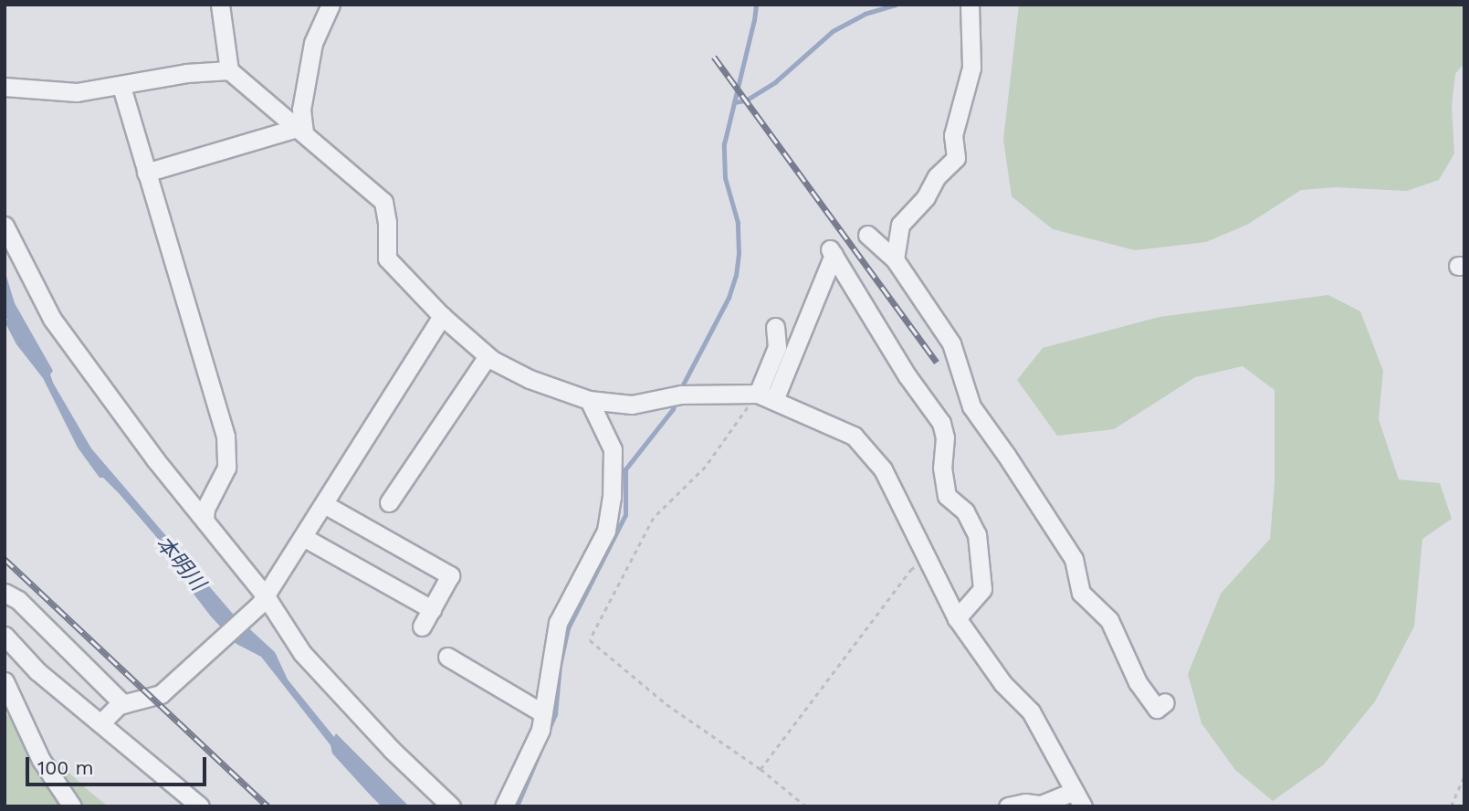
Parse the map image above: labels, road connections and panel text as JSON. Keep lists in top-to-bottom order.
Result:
{
  "water": ["本明川"],
  "scale_bar": "100 m"
}
